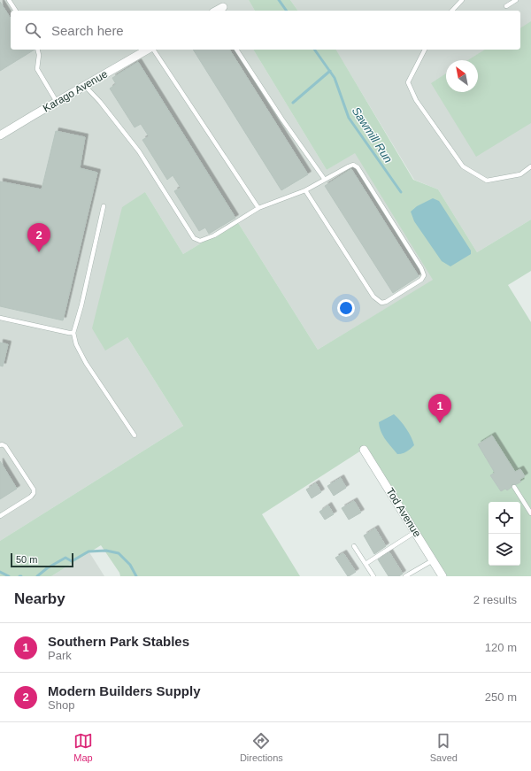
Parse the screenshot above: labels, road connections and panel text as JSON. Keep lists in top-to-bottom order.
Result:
{
  "streets": {
    "street": ["Karago Avenue", "Tod Avenue"]
  },
  "water": ["Sawmill Run"],
  "scale_bar": "50 m",
  "north": "top left",
  "page": {
    "search": "Search here",
    "pins": ["2", "1"],
    "scale": "50 m",
    "heading": ["Nearby", "2 results"],
    "list": [
      {
        "mark": "1",
        "name": "Southern Park Stables",
        "note": "Park",
        "value": "120 m"
      },
      {
        "mark": "2",
        "name": "Modern Builders Supply",
        "note": "Shop",
        "value": "250 m"
      }
    ],
    "nav": ["Map", "Directions", "Saved"]
  }
}
